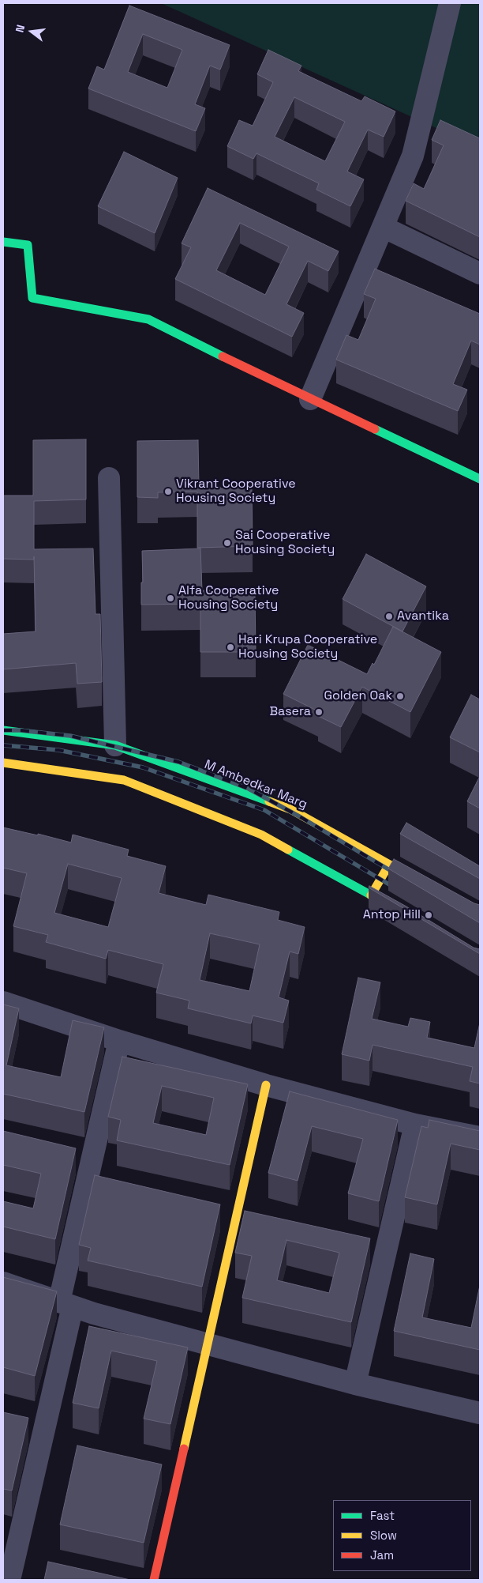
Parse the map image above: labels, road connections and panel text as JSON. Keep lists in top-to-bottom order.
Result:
{
  "streets": {
    "street": ["M Ambedkar Marg"]
  },
  "places": [
    "Vikrant Cooperative Housing Society",
    "Sai Cooperative Housing Society",
    "Alfa Cooperative Housing Society",
    "Avantika",
    "Hari Krupa Cooperative Housing Society",
    "Golden Oak",
    "Basera",
    "Antop Hill"
  ],
  "legend": ["Fast", "Slow", "Jam"],
  "north": "left"
}
